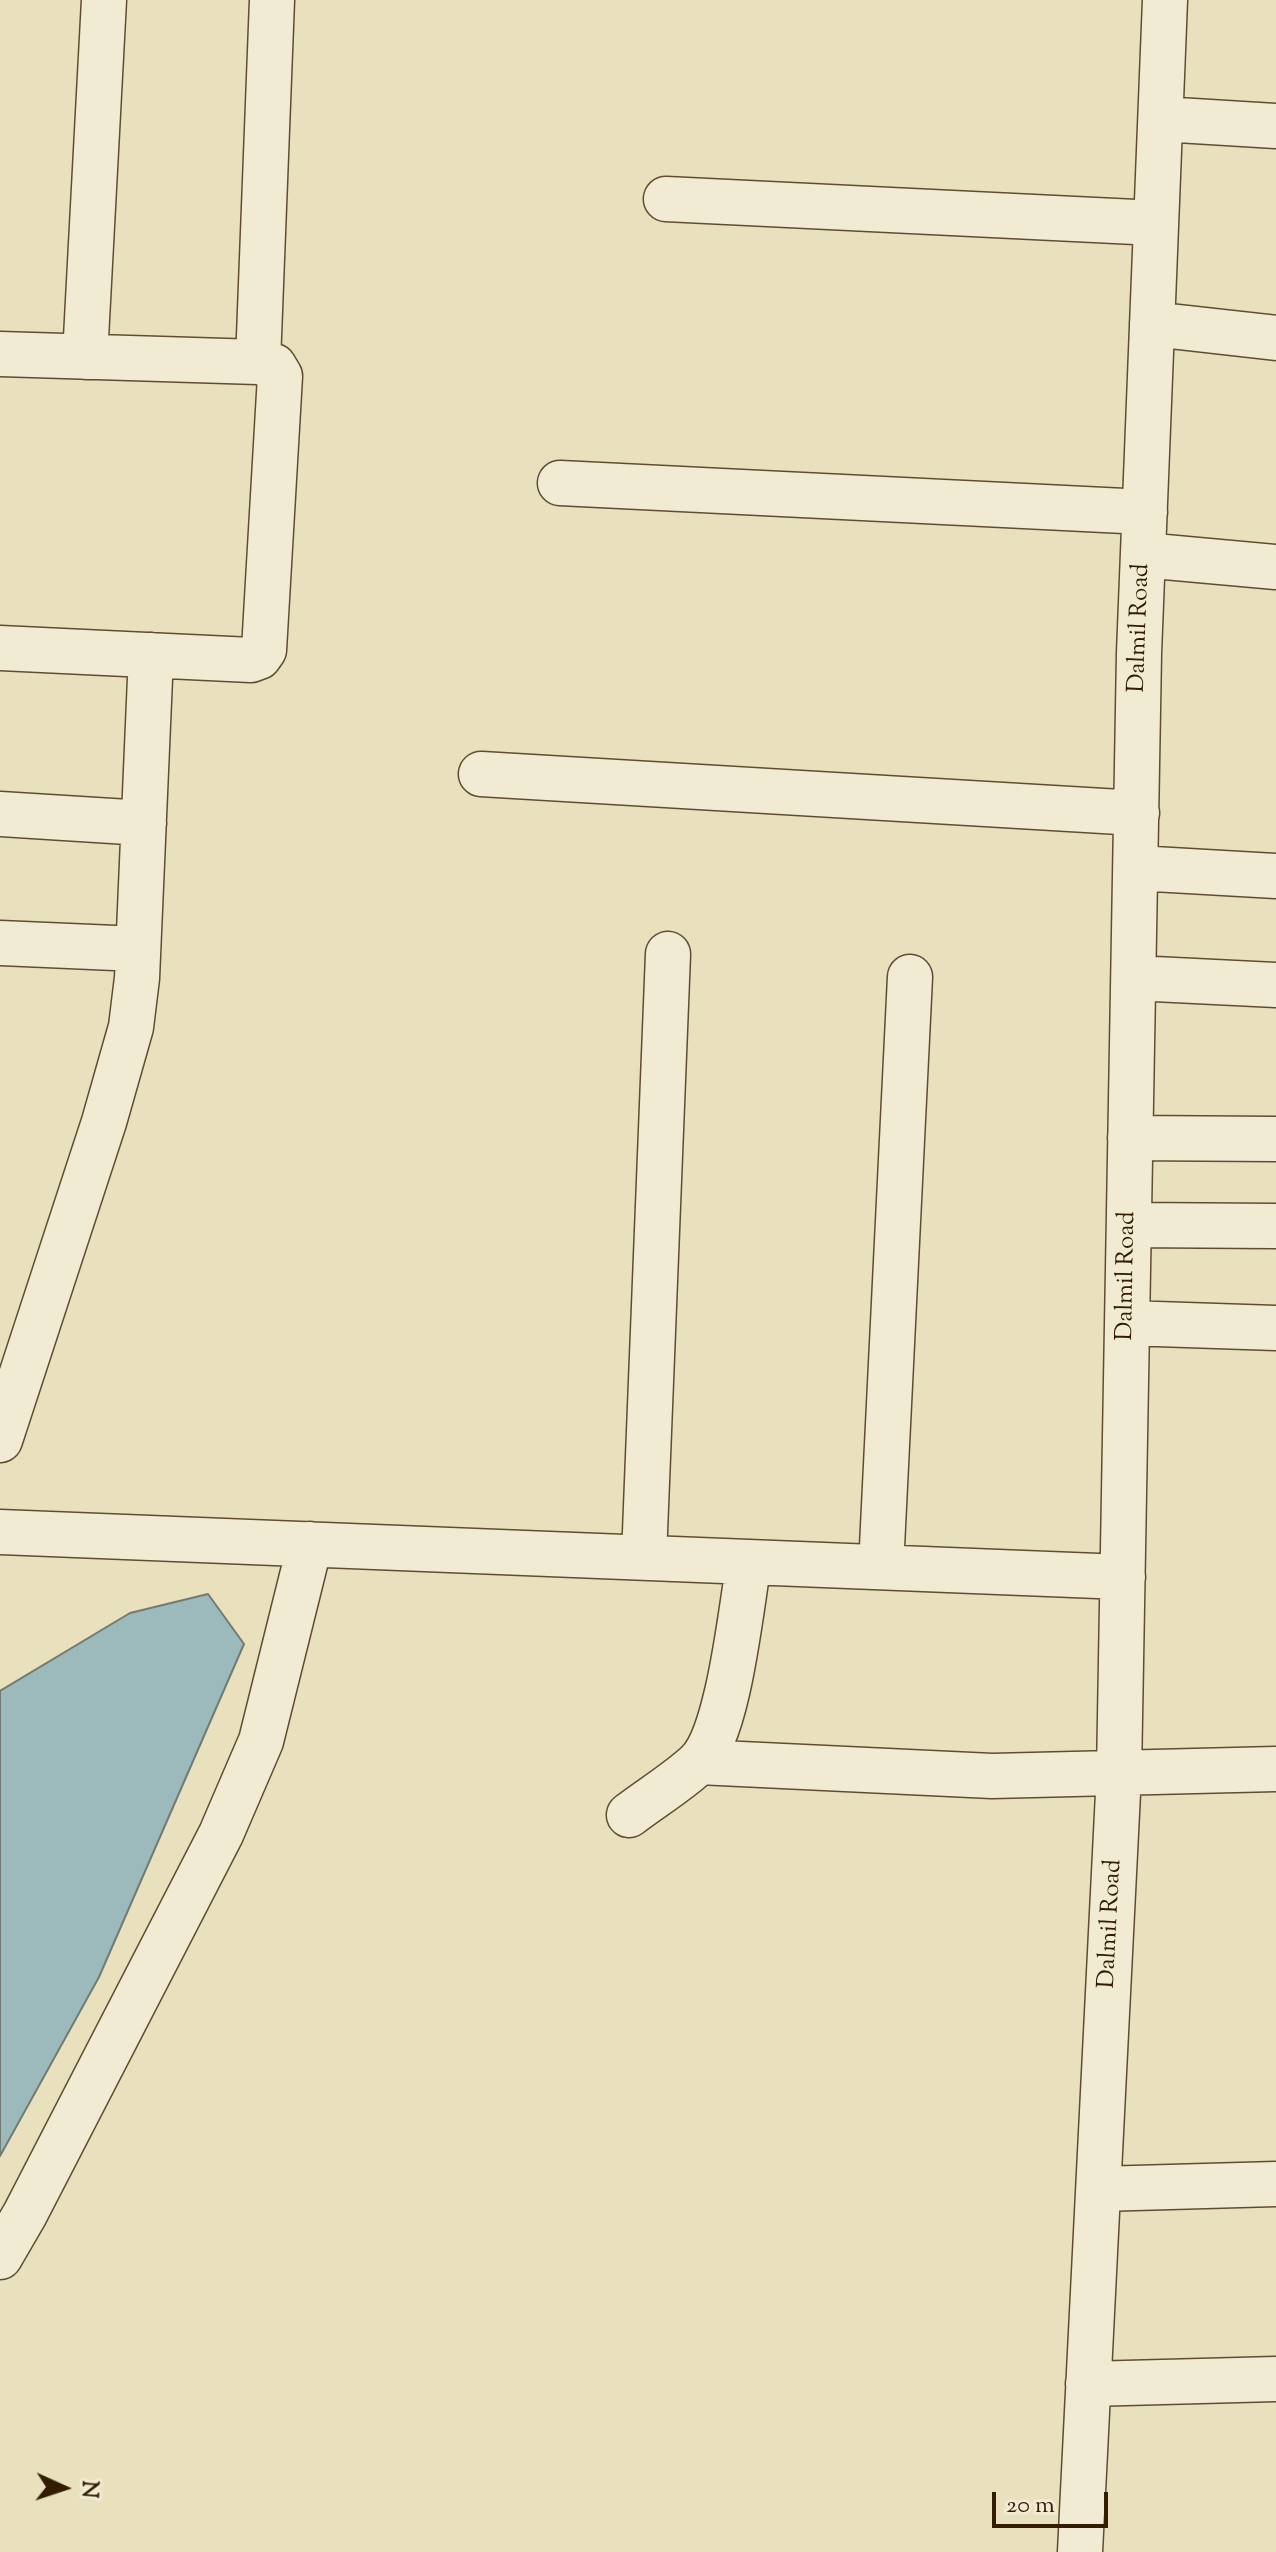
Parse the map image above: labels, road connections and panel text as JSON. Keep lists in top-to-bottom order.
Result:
{
  "streets": {
    "street": ["Dalmil Road"]
  },
  "scale_bar": "20 m",
  "north": "right"
}
